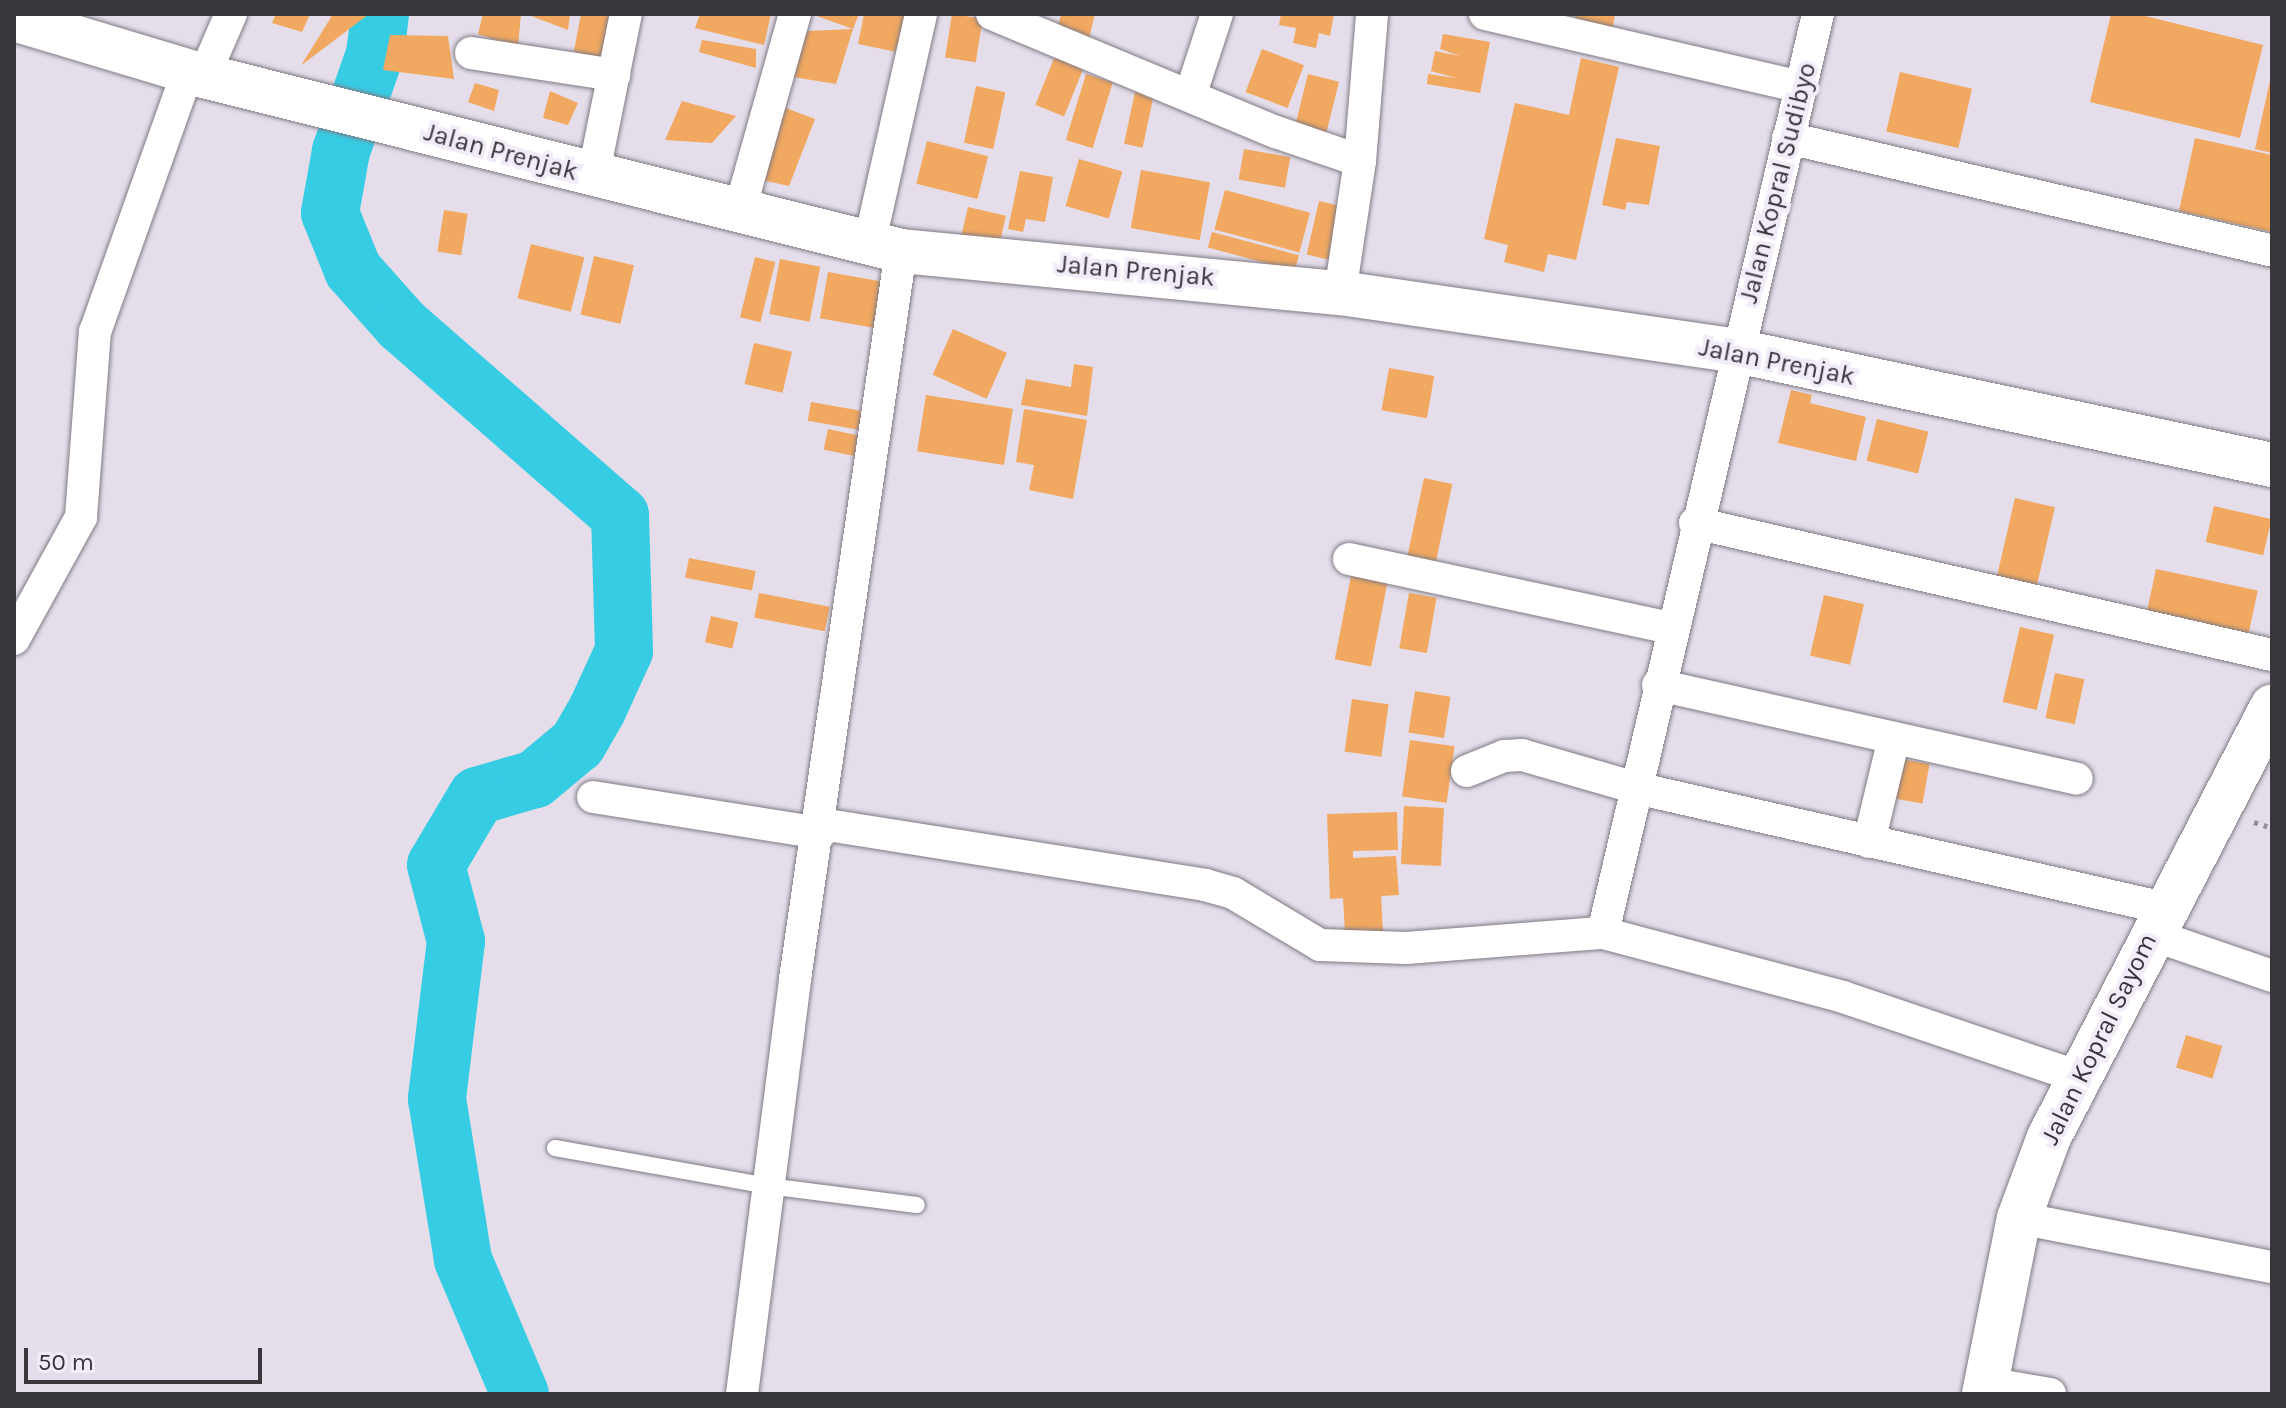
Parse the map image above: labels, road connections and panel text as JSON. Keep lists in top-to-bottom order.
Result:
{
  "streets": {
    "street": ["Jalan Prenjak", "Jalan Kopral Sudibyo", "Jalan Kopral Sayom"]
  },
  "crossings": [
    ["Jalan Prenjak", "Jalan Kopral Sudibyo"]
  ],
  "scale_bar": "50 m"
}
